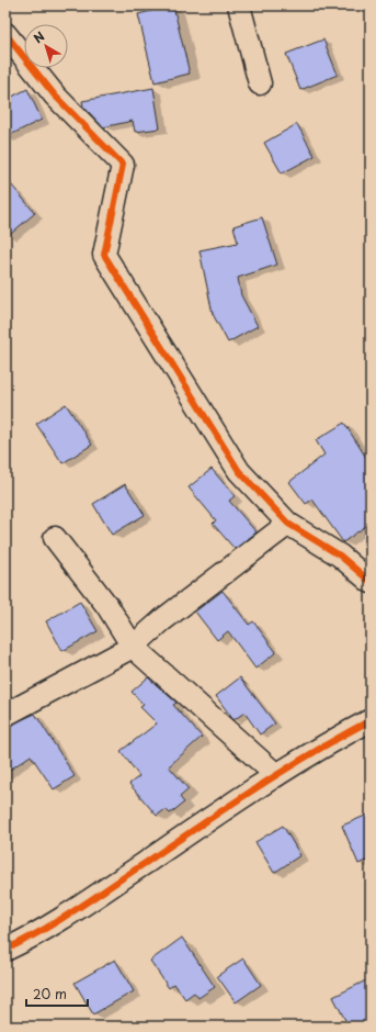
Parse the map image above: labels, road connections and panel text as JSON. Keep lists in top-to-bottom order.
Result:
{
  "scale_bar": "20 m",
  "north": "top left"
}
